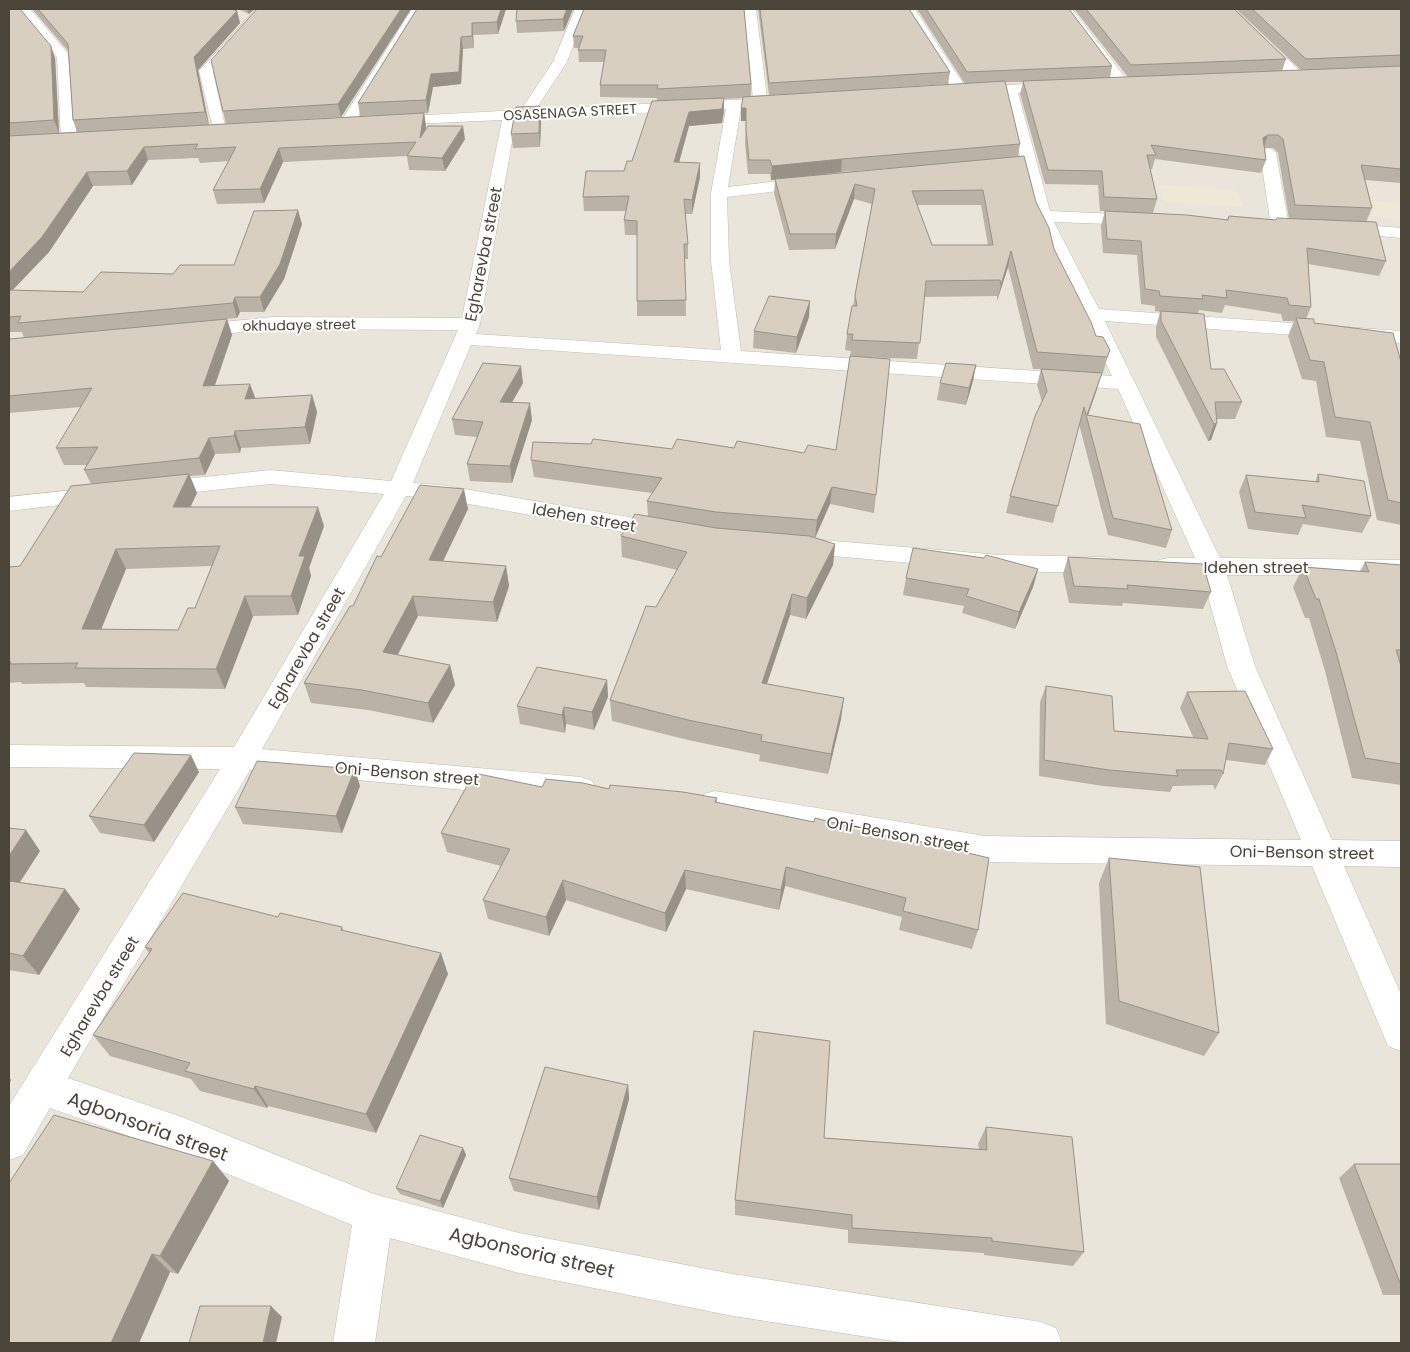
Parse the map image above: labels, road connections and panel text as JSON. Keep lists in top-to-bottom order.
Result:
{
  "streets": {
    "street": [
      "OSASENAGA STREET",
      "Egharevba street",
      "okhudaye street",
      "Idehen street",
      "Oni-Benson street",
      "Agbonsoria street"
    ]
  },
  "crossings": [
    ["OSASENAGA STREET", "Egharevba street"],
    ["Egharevba street", "okhudaye street"],
    ["Egharevba street", "Idehen street"],
    ["Egharevba street", "Oni-Benson street"],
    ["Egharevba street", "Agbonsoria street"]
  ]
}
